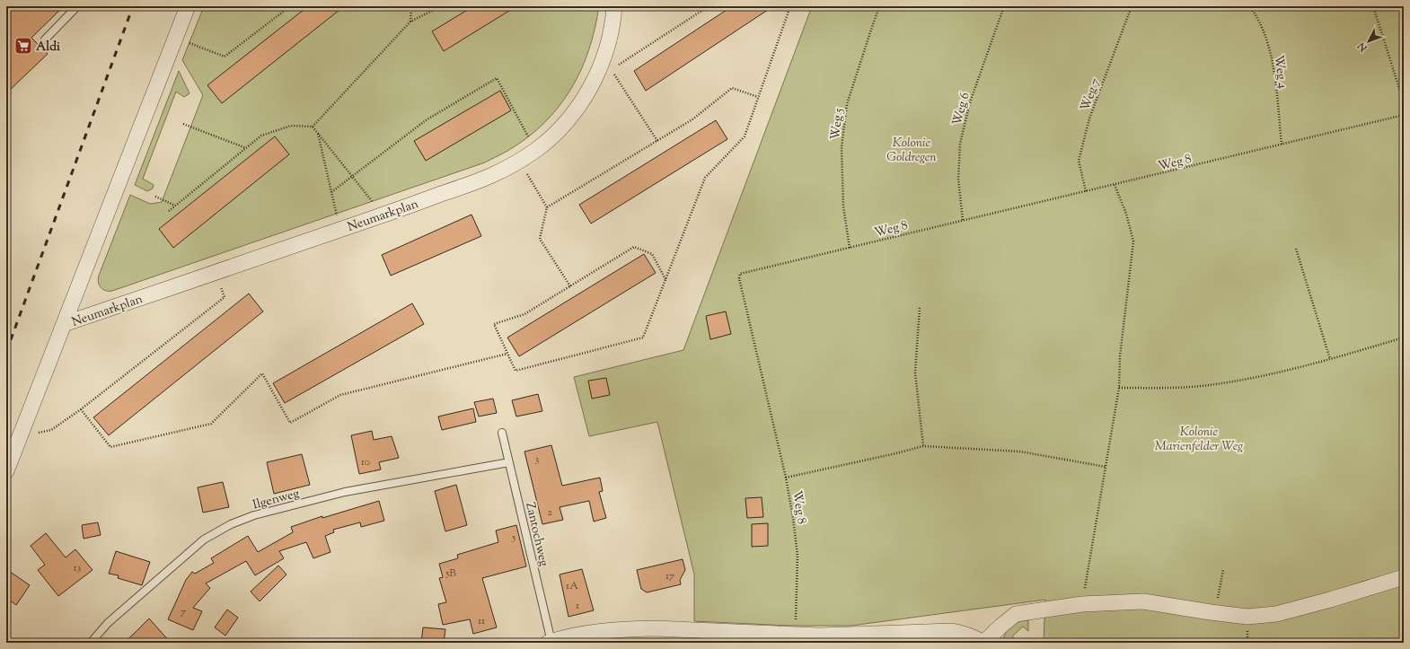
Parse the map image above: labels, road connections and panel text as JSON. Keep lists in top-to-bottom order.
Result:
{
  "streets": {
    "street": ["Neumarkplan"],
    "lane": ["Ilgenweg", "Zantochweg"],
    "path": [
      "Weg 4",
      "Weg 7",
      "Weg 6",
      "Weg 5",
      "Weg 8"
    ]
  },
  "crossings": [
    ["Weg 4", "Weg 8"],
    ["Weg 7", "Weg 8"],
    ["Weg 6", "Weg 8"],
    ["Weg 5", "Weg 8"],
    ["Ilgenweg", "Zantochweg"]
  ],
  "parks": ["Kolonie Goldregen", "Kolonie Marienfelder Weg"],
  "places": {
    "supermarket": ["Aldi"]
  },
  "house_numbers": [
    "3",
    "10",
    "2",
    "5",
    "13",
    "5B",
    "17",
    "1A",
    "1",
    "7",
    "11"
  ],
  "north": "bottom left"
}
